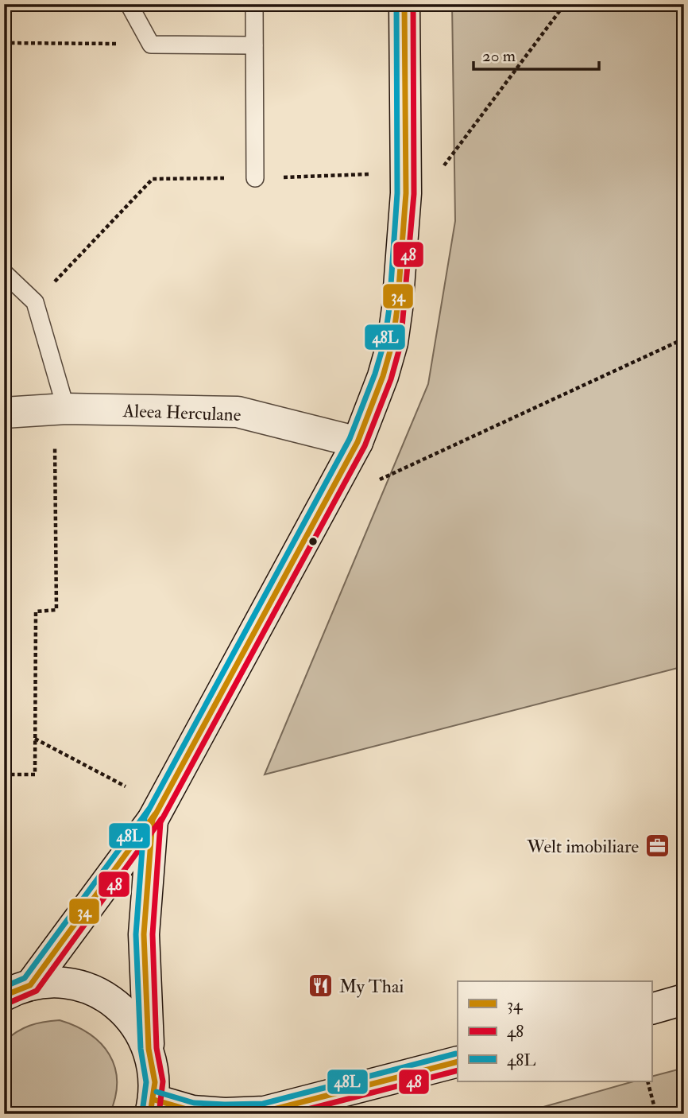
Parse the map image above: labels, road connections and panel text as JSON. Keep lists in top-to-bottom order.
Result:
{
  "streets": {
    "main road": ["Aleea Herculane"]
  },
  "places": {
    "office": ["Welt imobiliare"],
    "restaurant": ["My Thai"]
  },
  "lines": ["transit line 34", "transit line 48", "transit line 48L"],
  "legend": ["34", "48", "48L"],
  "scale_bar": "20 m"
}
